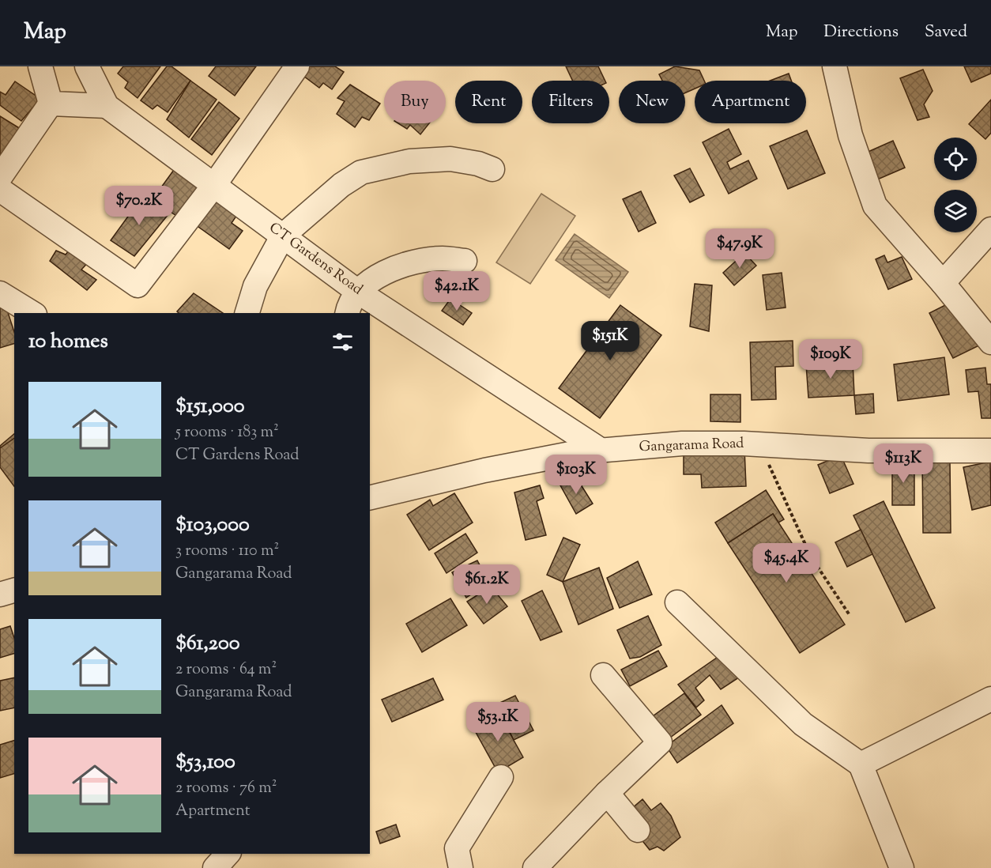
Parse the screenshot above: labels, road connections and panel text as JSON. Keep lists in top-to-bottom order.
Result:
{
  "streets": {
    "street": ["CT Gardens Road", "Gangarama Road"]
  },
  "crossings": [
    ["CT Gardens Road", "Gangarama Road"]
  ],
  "page": {
    "header": "Map",
    "nav": ["Map", "Directions", "Saved"],
    "chip": [
      "Buy",
      "Rent",
      "Filters",
      "New",
      "Apartment"
    ],
    "price": [
      "$70.2K",
      "$47.9K",
      "$42.1K",
      "$151K",
      "$109K",
      "$113K",
      "$103K",
      "$45.4K",
      "$61.2K",
      "$53.1K"
    ],
    "heading": "10 homes",
    "list": [
      {
        "name": "$151,000",
        "note": "5 rooms · 183 m² · CT Gardens Road"
      },
      {
        "name": "$103,000",
        "note": "3 rooms · 110 m² · Gangarama Road"
      },
      {
        "name": "$61,200",
        "note": "2 rooms · 64 m² · Gangarama Road"
      },
      {
        "name": "$53,100",
        "note": "2 rooms · 76 m² · Apartment"
      }
    ]
  }
}
